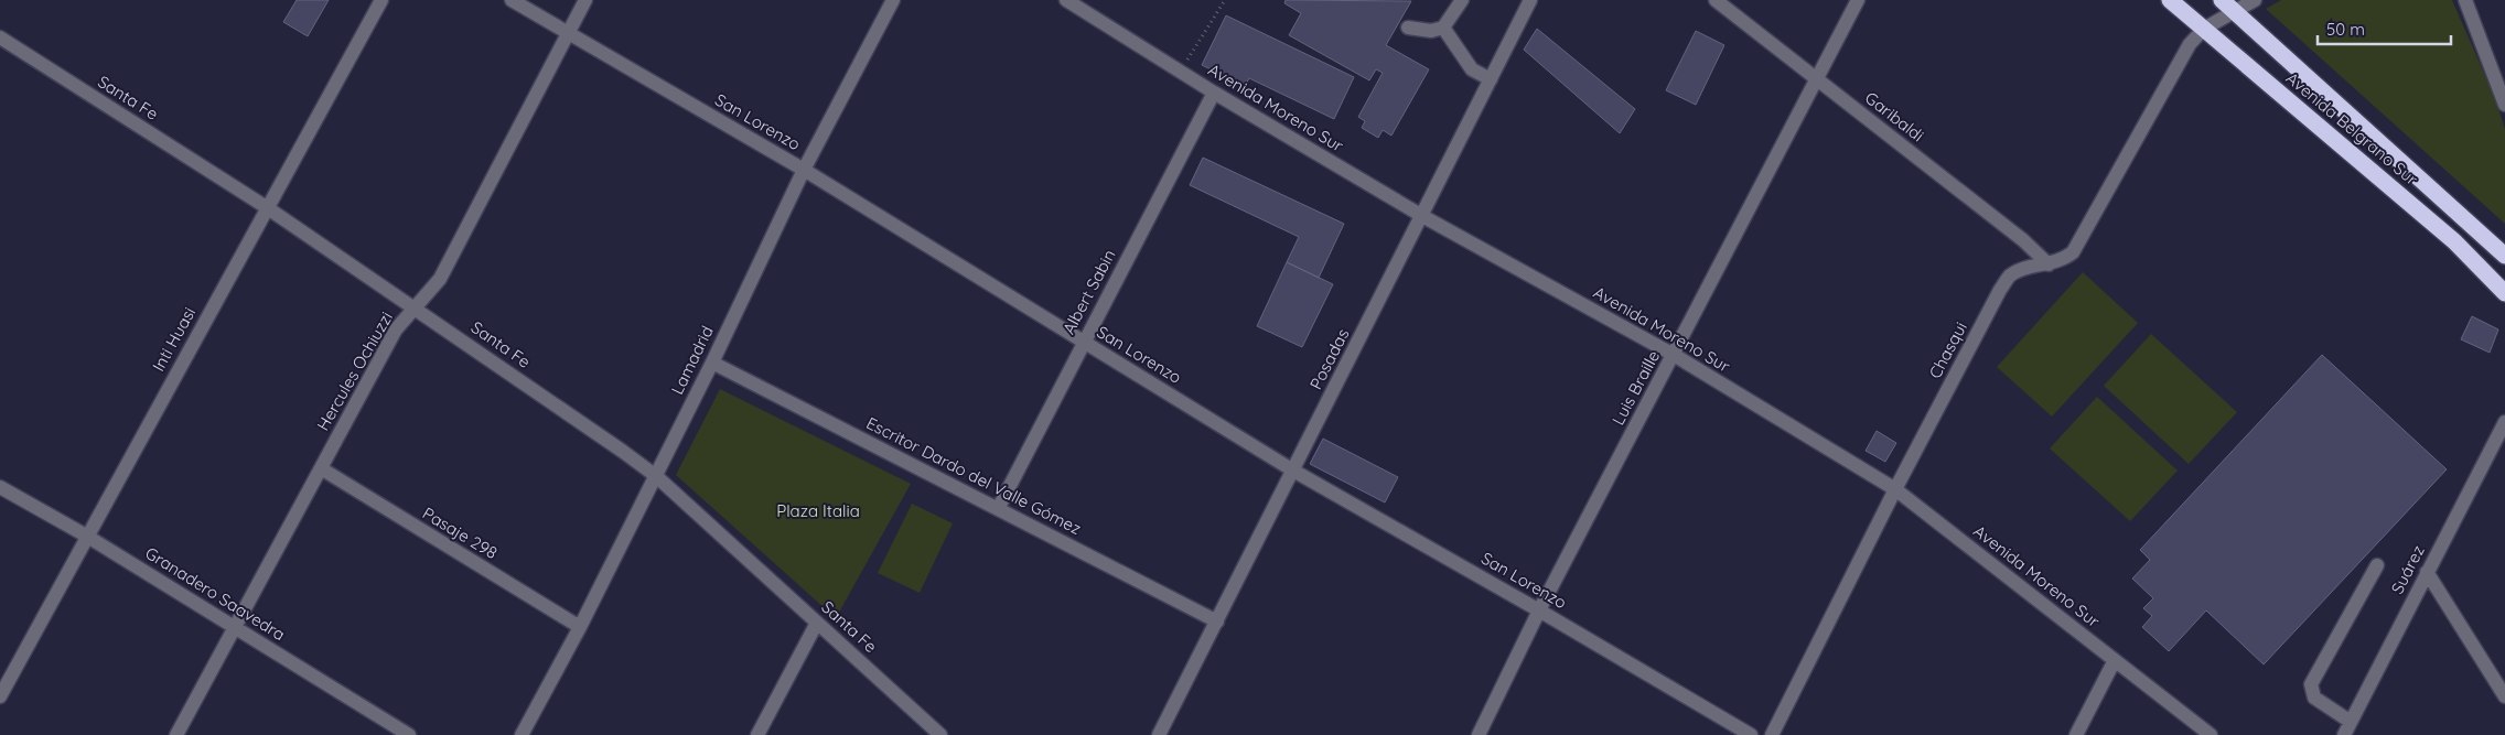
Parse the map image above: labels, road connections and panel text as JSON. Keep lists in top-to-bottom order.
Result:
{
  "streets": {
    "highway": ["Avenida Belgrano Sur"],
    "street": [
      "Santa Fe",
      "Avenida Moreno Sur",
      "Garibaldi",
      "San Lorenzo",
      "Albert Sabin",
      "Inti Huasi",
      "Chasqui",
      "Posadas",
      "Lamadrid",
      "Hercules Ochiuzzi",
      "Luis Braille",
      "Escritor Dardo del Valle Gómez",
      "Pasaje 298",
      "Suárez",
      "Granadero Saavedra"
    ]
  },
  "crossings": [
    ["Santa Fe", "Inti Huasi"],
    ["Santa Fe", "Lamadrid"],
    ["Santa Fe", "Hercules Ochiuzzi"],
    ["Avenida Moreno Sur", "Albert Sabin"],
    ["Avenida Moreno Sur", "Chasqui"],
    ["Avenida Moreno Sur", "Posadas"],
    ["Avenida Moreno Sur", "Luis Braille"],
    ["Garibaldi", "Chasqui"],
    ["Garibaldi", "Luis Braille"],
    ["San Lorenzo", "Albert Sabin"],
    ["San Lorenzo", "Posadas"],
    ["San Lorenzo", "Lamadrid"],
    ["San Lorenzo", "Hercules Ochiuzzi"],
    ["San Lorenzo", "Luis Braille"],
    ["Avenida Belgrano Sur", "Chasqui"],
    ["Albert Sabin", "Escritor Dardo del Valle Gómez"],
    ["Inti Huasi", "Granadero Saavedra"],
    ["Posadas", "Escritor Dardo del Valle Gómez"],
    ["Lamadrid", "Escritor Dardo del Valle Gómez"],
    ["Lamadrid", "Pasaje 298"],
    ["Hercules Ochiuzzi", "Pasaje 298"],
    ["Hercules Ochiuzzi", "Granadero Saavedra"]
  ],
  "parks": ["Plaza Italia"],
  "scale_bar": "50 m"
}
